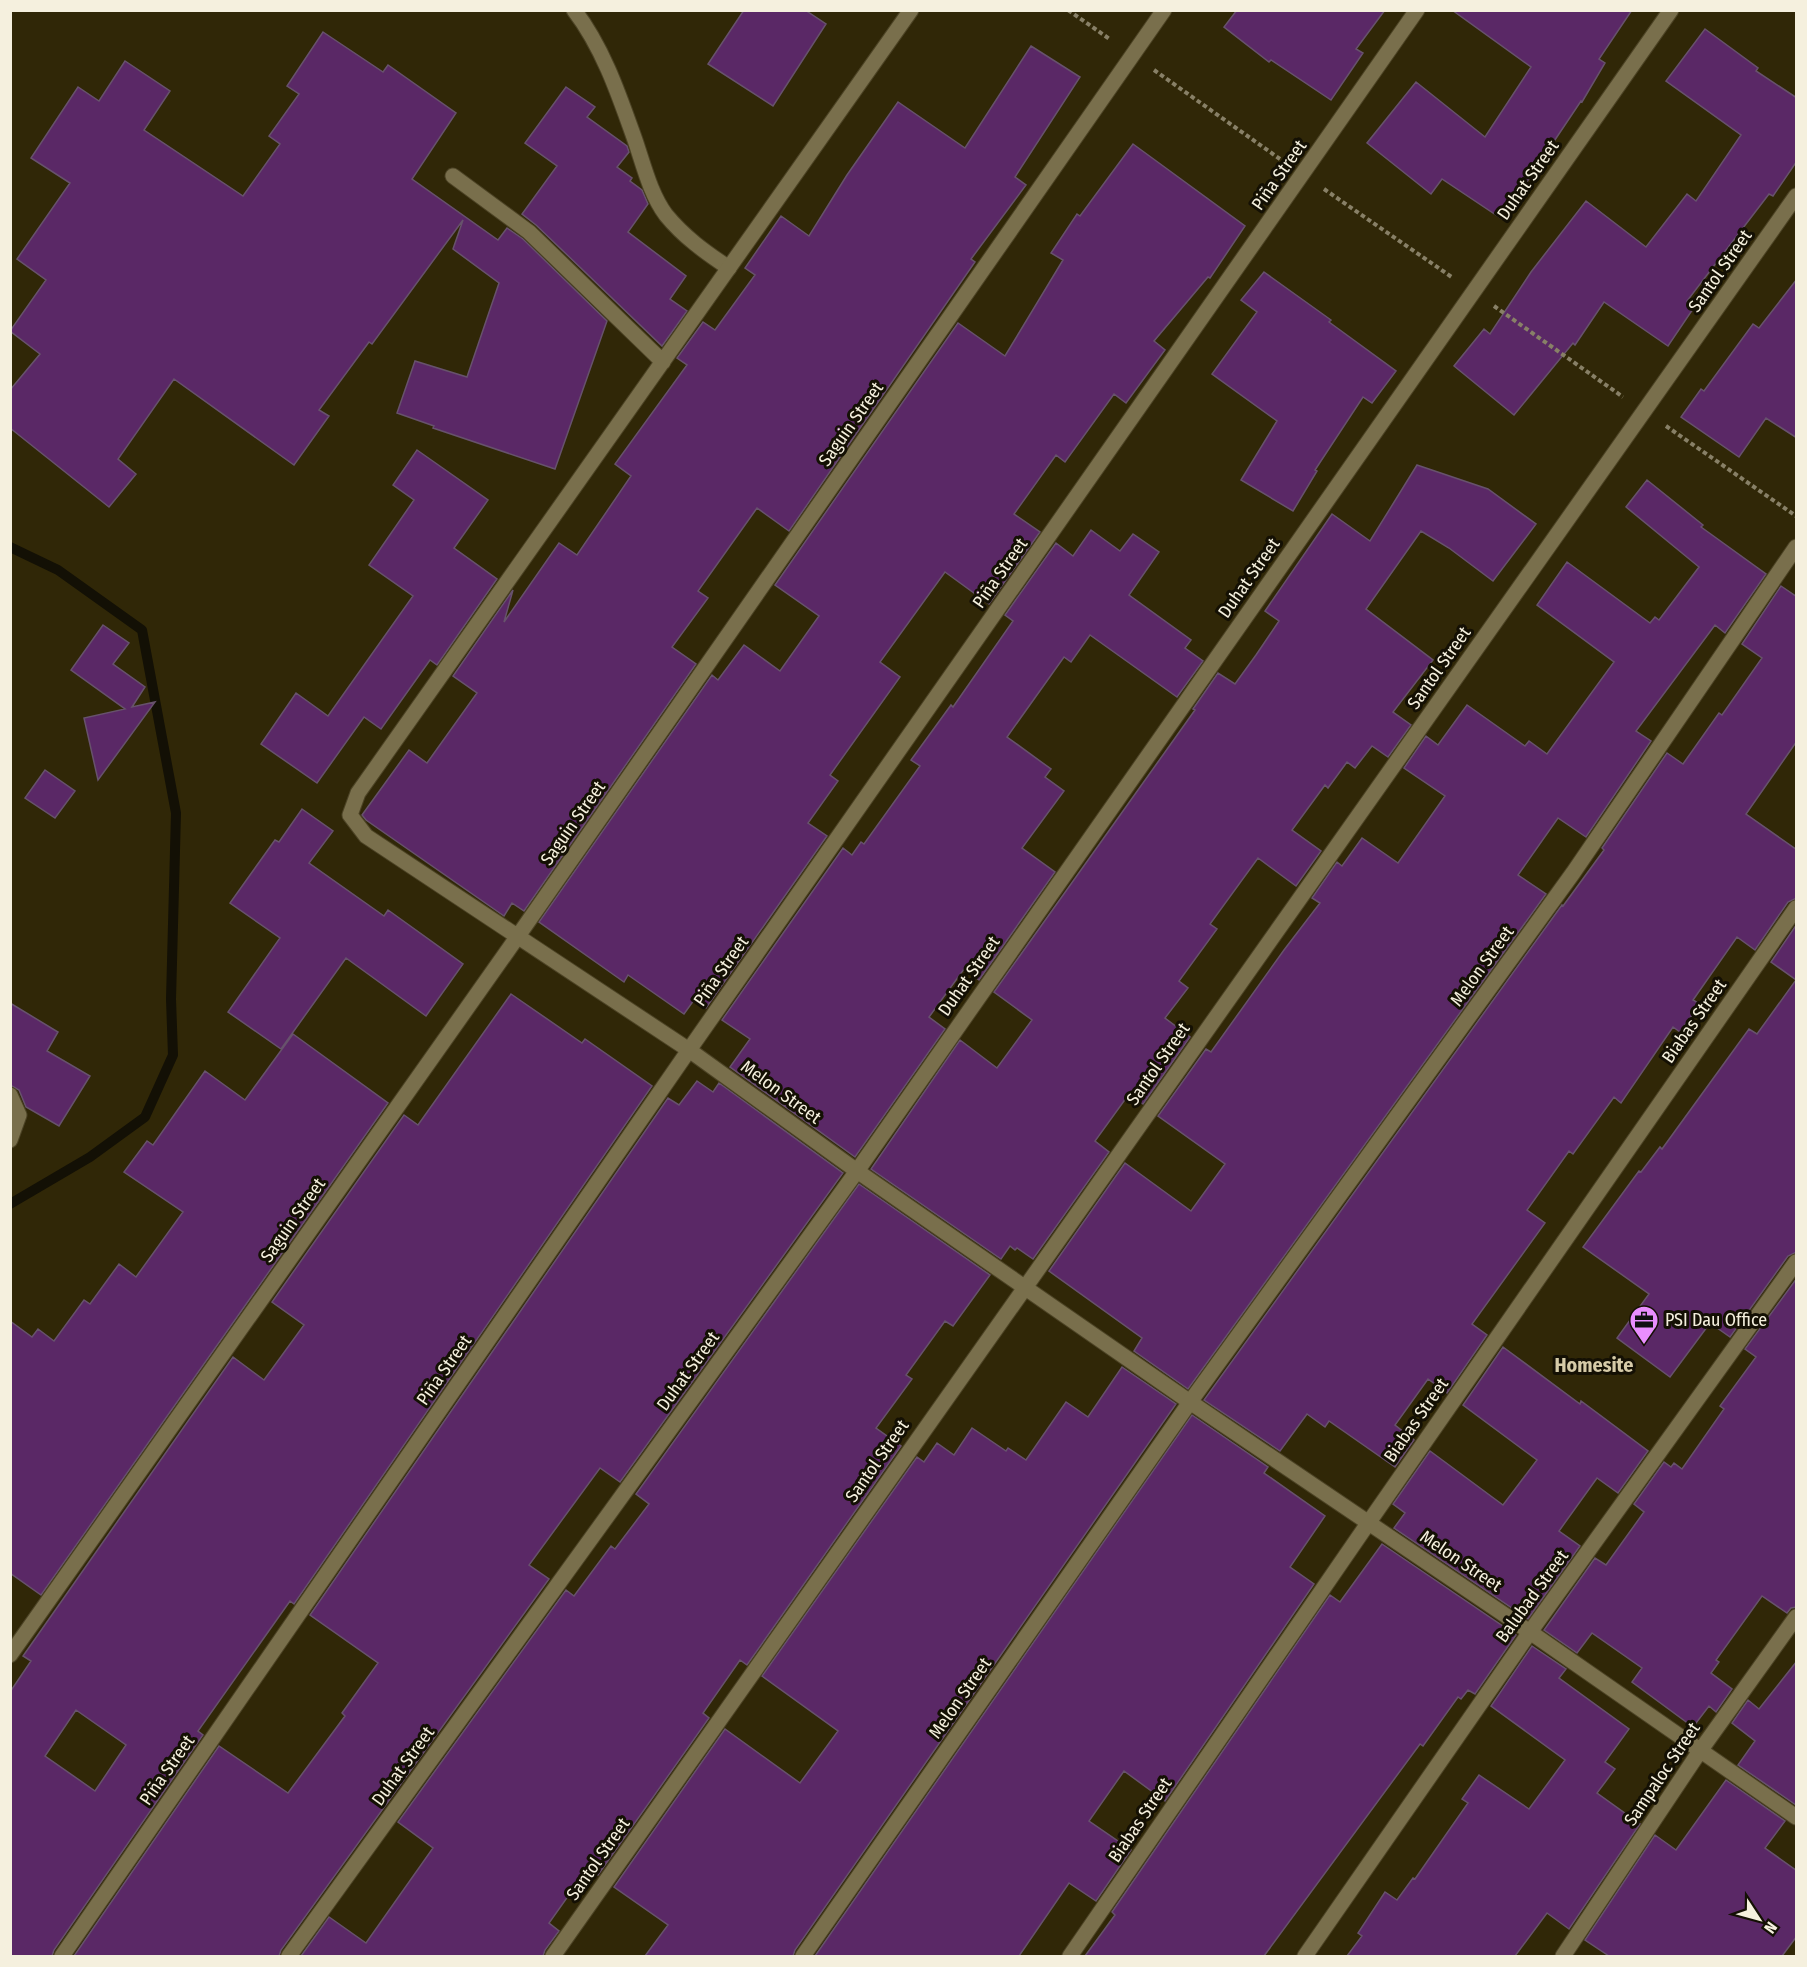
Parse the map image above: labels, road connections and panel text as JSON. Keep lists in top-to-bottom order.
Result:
{
  "streets": {
    "street": [
      "Piña Street",
      "Duhat Street",
      "Santol Street",
      "Saguin Street",
      "Melon Street",
      "Biabas Street",
      "Balubad Street",
      "Sampaloc Street"
    ]
  },
  "crossings": [
    ["Piña Street", "Melon Street"],
    ["Duhat Street", "Melon Street"],
    ["Santol Street", "Melon Street"],
    ["Saguin Street", "Melon Street"],
    ["Melon Street", "Biabas Street"],
    ["Melon Street", "Balubad Street"],
    ["Melon Street", "Sampaloc Street"]
  ],
  "districts": ["Homesite"],
  "places": {
    "office": ["PSI Dau Office"]
  },
  "north": "bottom right"
}
